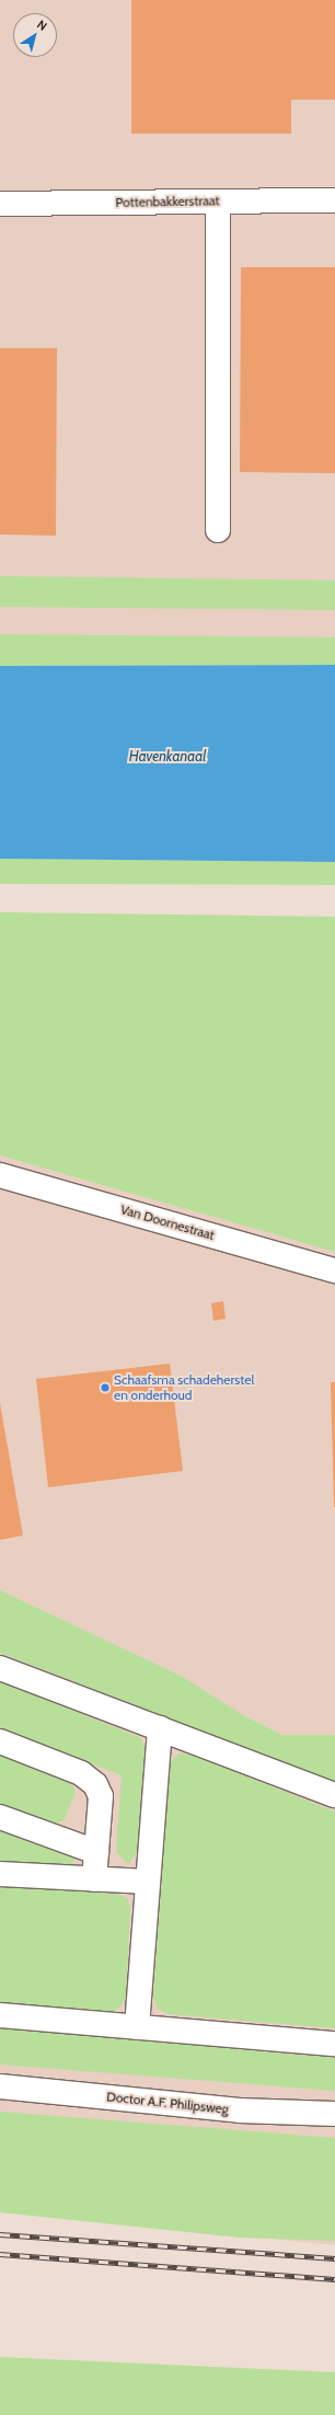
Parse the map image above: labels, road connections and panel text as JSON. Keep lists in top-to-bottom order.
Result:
{
  "streets": {
    "street": ["Pottenbakkerstraat", "Van Doornestraat", "Doctor A.F. Philipsweg"]
  },
  "water": ["Havenkanaal"],
  "places": ["Schaafsma schadeherstel en onderhoud"],
  "north": "top right"
}
